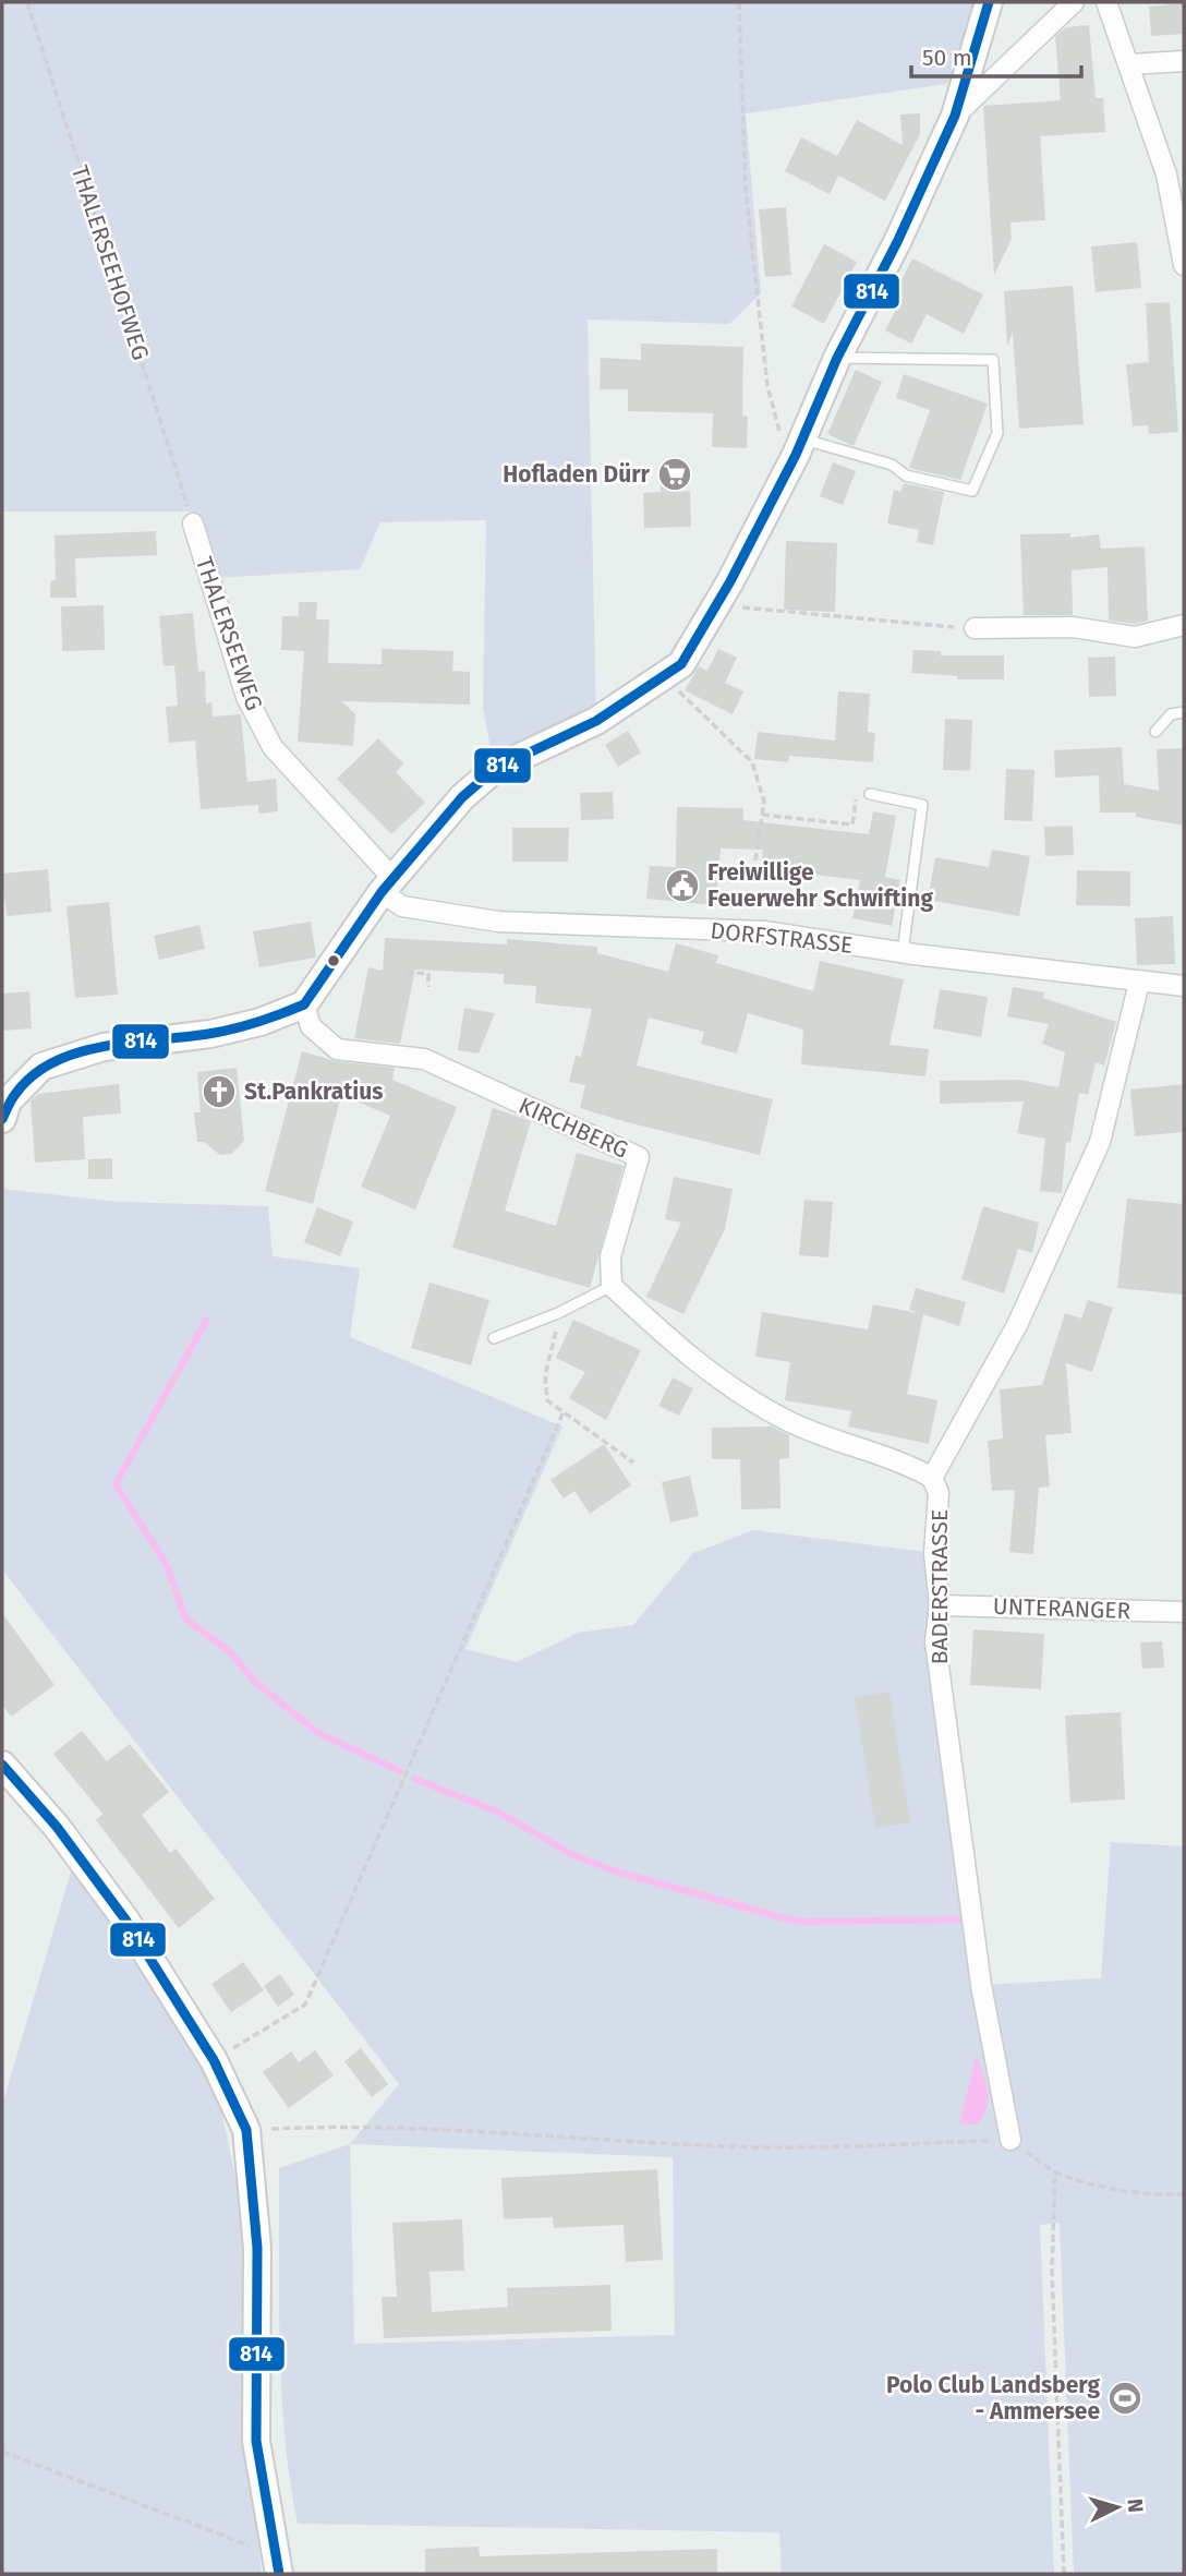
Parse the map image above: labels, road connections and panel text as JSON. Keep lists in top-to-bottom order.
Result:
{
  "streets": {
    "street": [
      "THALERSEEWEG",
      "DORFSTRASSE",
      "KIRCHBERG",
      "BADERSTRASSE",
      "UNTERANGER"
    ],
    "path": ["THALERSEEHOFWEG"]
  },
  "crossings": [
    ["THALERSEEHOFWEG", "THALERSEEWEG"],
    ["THALERSEEWEG", "DORFSTRASSE"],
    ["DORFSTRASSE", "BADERSTRASSE"],
    ["BADERSTRASSE", "UNTERANGER"]
  ],
  "places": {
    "supermarket": ["Hofladen Dürr"],
    "public building": ["Freiwillige Feuerwehr Schwifting"],
    "church": ["St.Pankratius"],
    "sports": ["Polo Club Landsberg - Ammersee"]
  },
  "lines": ["transit line 814"],
  "scale_bar": "50 m",
  "north": "right"
}
